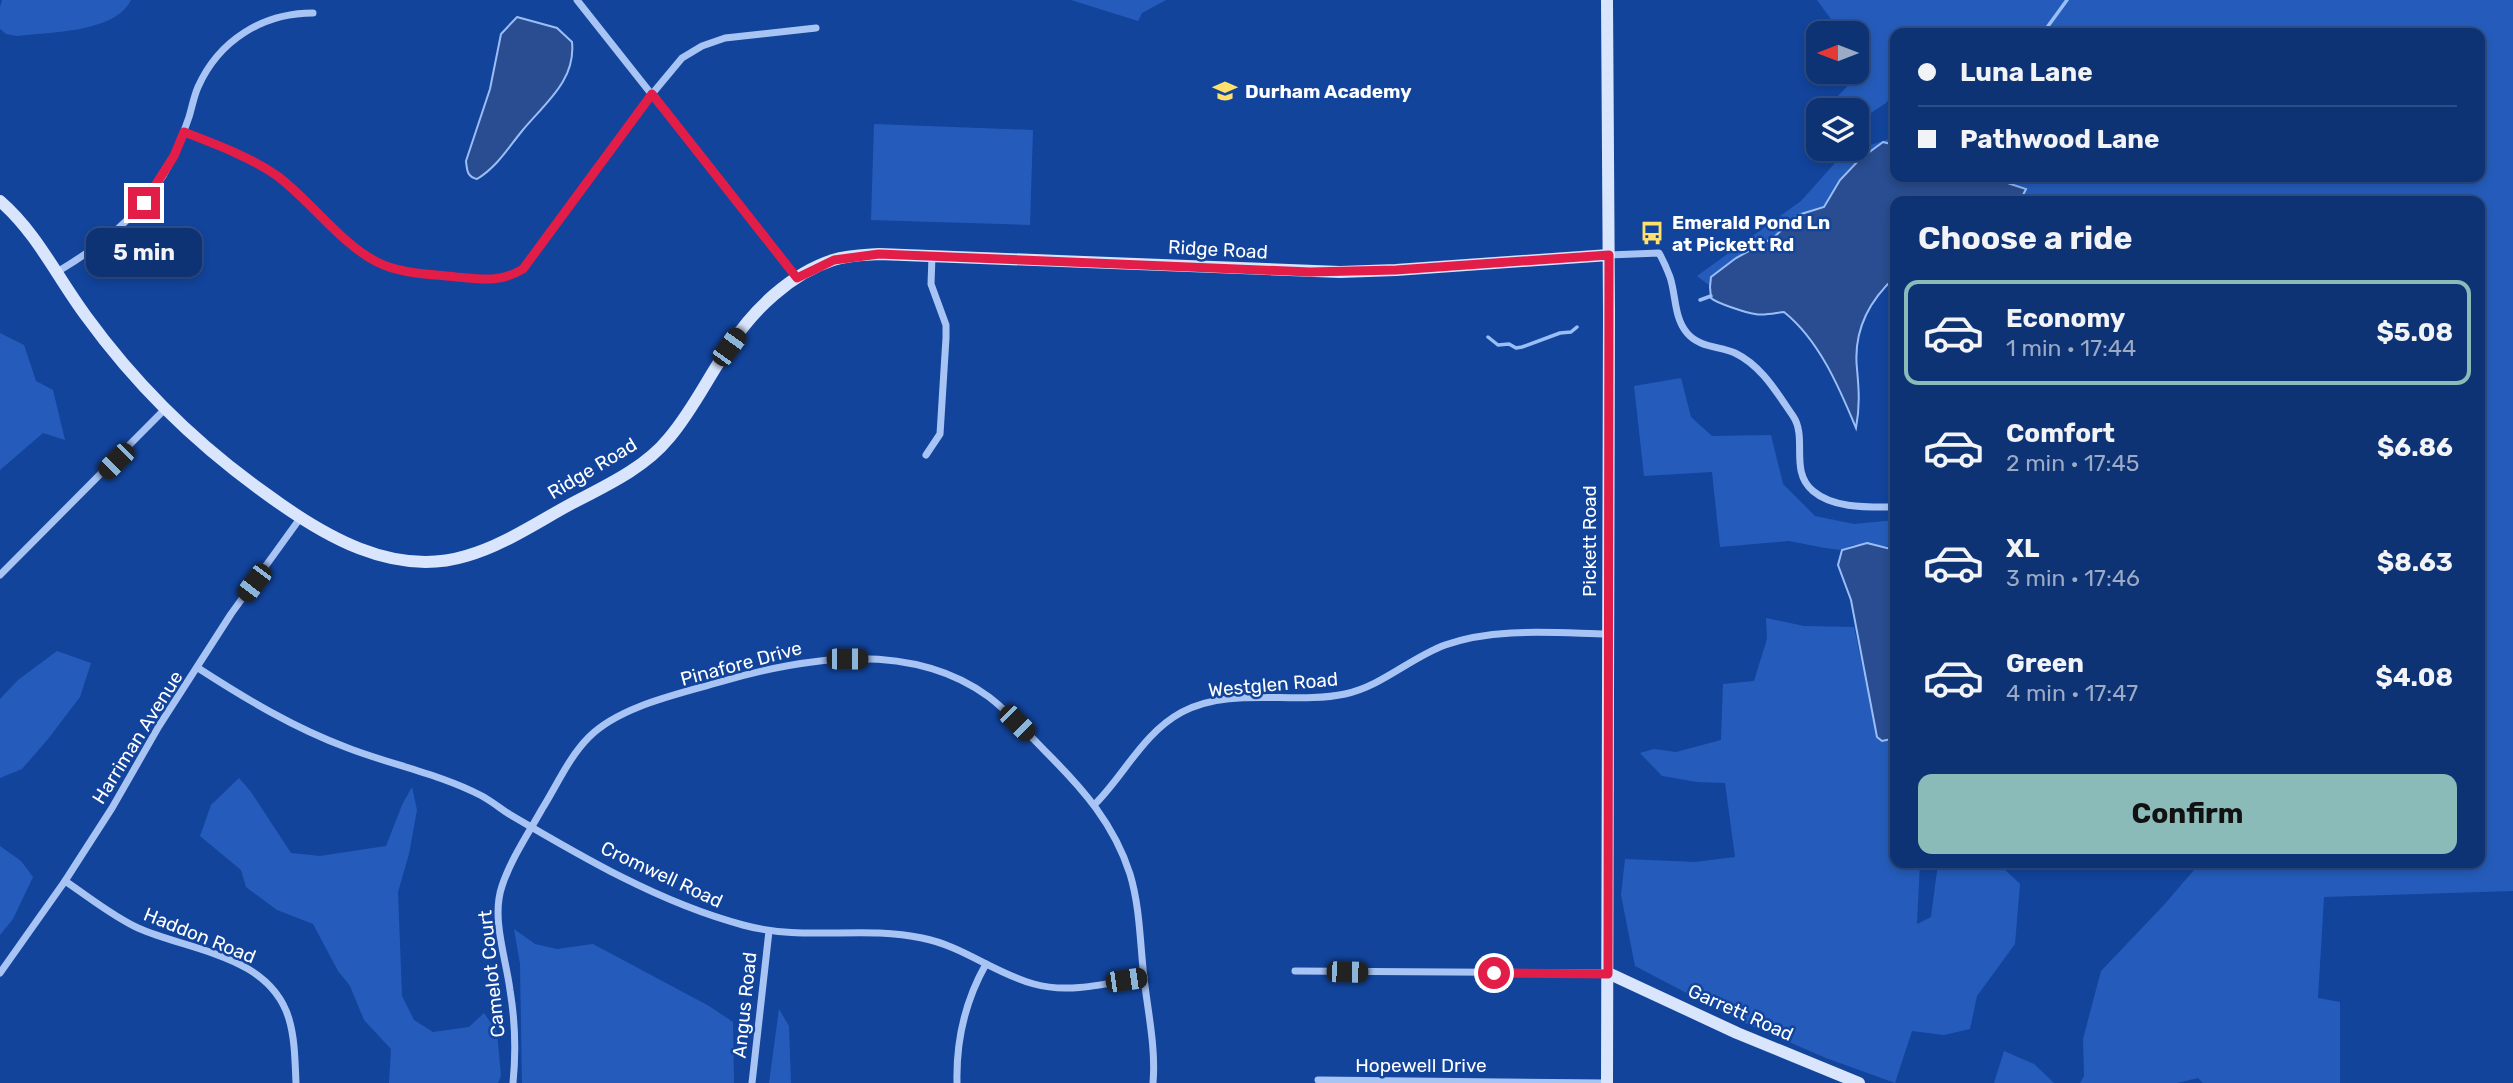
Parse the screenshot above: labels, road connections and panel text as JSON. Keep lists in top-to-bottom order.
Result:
{
  "streets": {
    "street": [
      "Ridge Road",
      "Pickett Road",
      "Pinafore Drive",
      "Westglen Road",
      "Harriman Avenue",
      "Cromwell Road",
      "Haddon Road",
      "Camelot Court",
      "Angus Road",
      "Garrett Road",
      "Hopewell Drive"
    ]
  },
  "crossings": [
    ["Ridge Road", "Pickett Road"],
    ["Ridge Road", "Harriman Avenue"],
    ["Pickett Road", "Westglen Road"],
    ["Pickett Road", "Garrett Road"],
    ["Pickett Road", "Hopewell Drive"],
    ["Pinafore Drive", "Westglen Road"],
    ["Pinafore Drive", "Cromwell Road"],
    ["Pinafore Drive", "Camelot Court"],
    ["Harriman Avenue", "Cromwell Road"],
    ["Harriman Avenue", "Haddon Road"],
    ["Cromwell Road", "Camelot Court"],
    ["Cromwell Road", "Angus Road"]
  ],
  "places": {
    "school or university": ["Durham Academy"],
    "bus stop": ["Emerald Pond Ln at Pickett Rd"]
  },
  "north": "left",
  "page": {
    "banner": ["Luna Lane", "Pathwood Lane"],
    "heading": "Choose a ride",
    "bubble": "5 min",
    "list": [
      {
        "name": "Economy",
        "note": "1 min · 17:44",
        "value": "$5.08"
      },
      {
        "name": "Comfort",
        "note": "2 min · 17:45",
        "value": "$6.86"
      },
      {
        "name": "XL",
        "note": "3 min · 17:46",
        "value": "$8.63"
      },
      {
        "name": "Green",
        "note": "4 min · 17:47",
        "value": "$4.08"
      }
    ],
    "buttons": "Confirm"
  }
}
